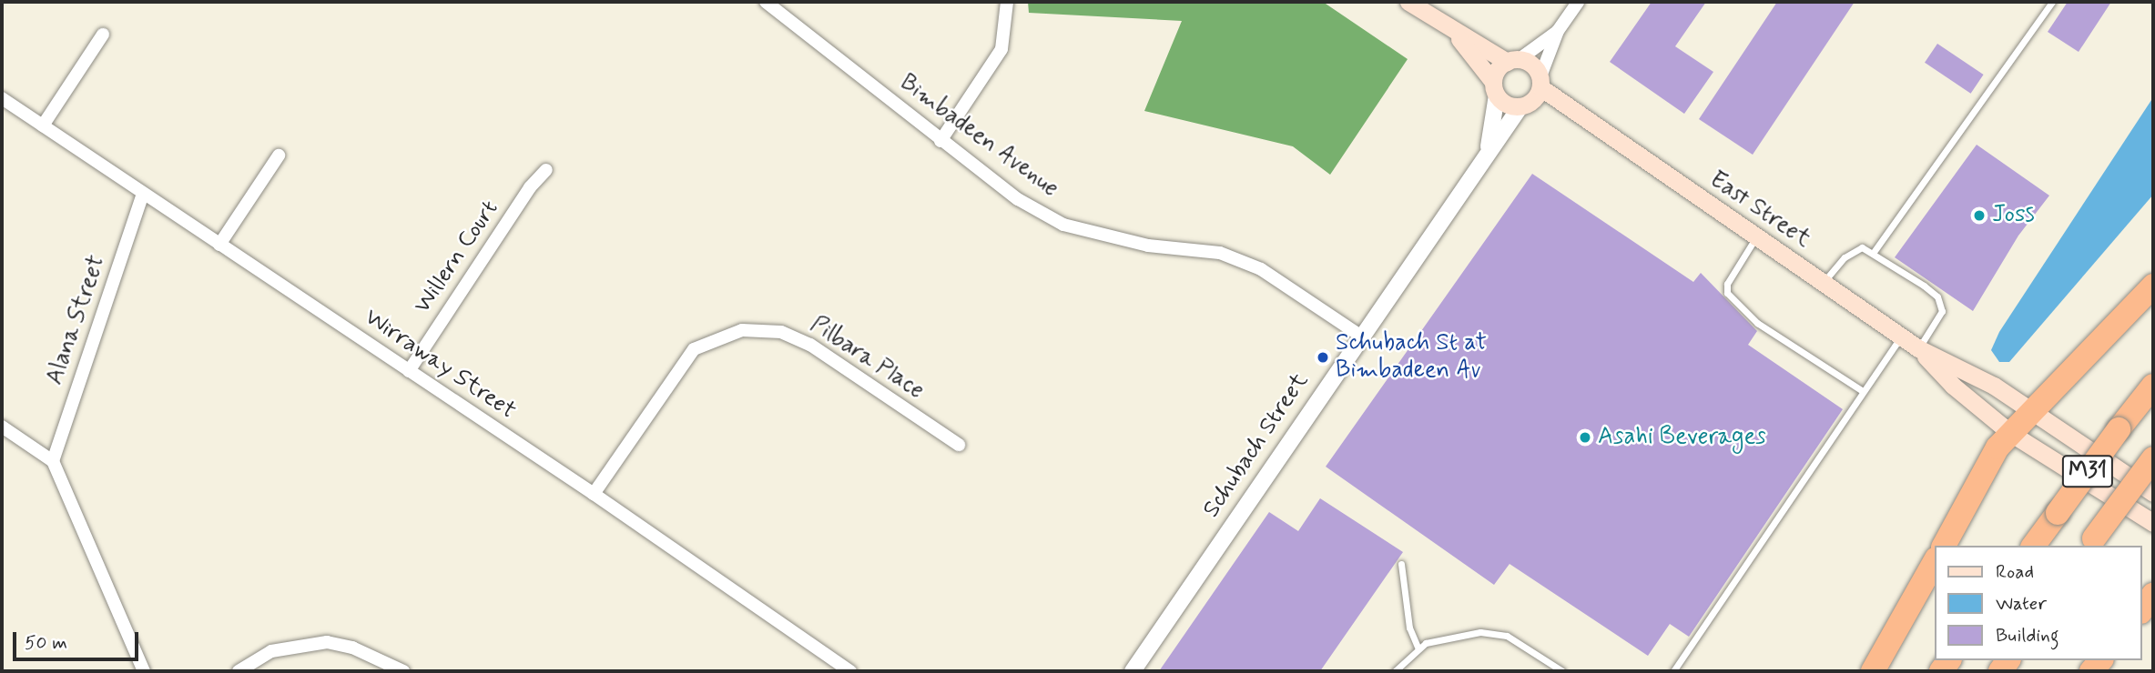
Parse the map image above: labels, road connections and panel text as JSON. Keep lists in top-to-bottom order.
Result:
{
  "streets": {
    "highway": ["M31"],
    "main road": ["East Street"],
    "street": [
      "Bimbadeen Avenue",
      "Willern Court",
      "Alana Street",
      "Pilbara Place",
      "Wirraway Street",
      "Schubach Street"
    ]
  },
  "crossings": [
    ["Bimbadeen Avenue", "Schubach Street"],
    ["East Street", "Schubach Street"],
    ["Willern Court", "Wirraway Street"],
    ["Alana Street", "Wirraway Street"],
    ["Pilbara Place", "Wirraway Street"]
  ],
  "places": ["Joss", "Schubach St at Bimbadeen Av", "Asahi Beverages"],
  "legend": ["Road", "Water", "Building"],
  "scale_bar": "50 m"
}
